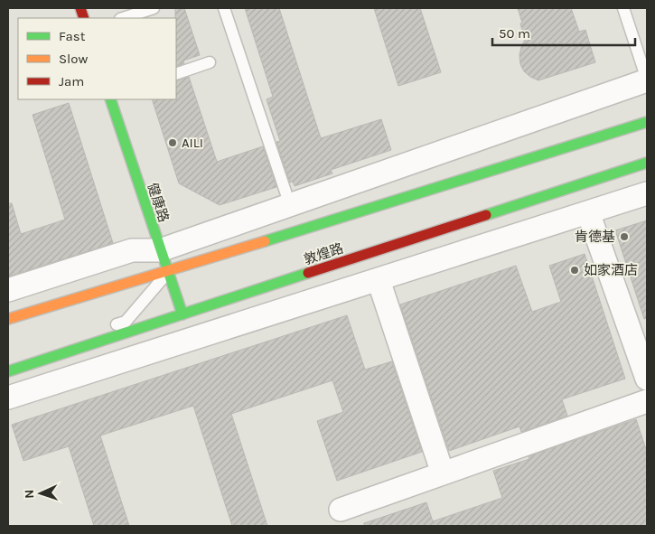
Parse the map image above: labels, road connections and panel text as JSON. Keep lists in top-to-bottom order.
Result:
{
  "streets": {
    "main road": ["健康路", "敦煌路"]
  },
  "crossings": [
    ["健康路", "敦煌路"]
  ],
  "places": ["AILI", "肯德基", "如家酒店"],
  "legend": ["Fast", "Slow", "Jam"],
  "scale_bar": "50 m",
  "north": "left"
}
